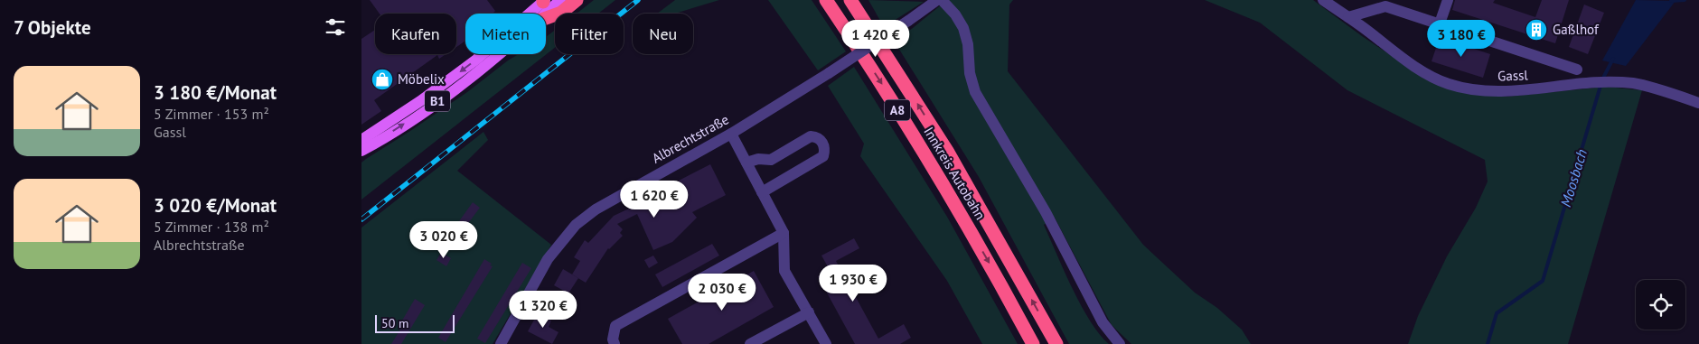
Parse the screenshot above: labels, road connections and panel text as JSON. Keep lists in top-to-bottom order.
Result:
{
  "streets": {
    "highway": ["A8", "Innkreis Autobahn"],
    "main road": ["B1"],
    "street": ["Gassl", "Albrechtstraße"]
  },
  "water": ["Moosbach"],
  "places": {
    "building": ["Gaßlhof"],
    "shop": ["Möbelix"]
  },
  "scale_bar": "50 m",
  "page": {
    "heading": "7 Objekte",
    "chip": [
      "Kaufen",
      "Mieten",
      "Filter",
      "Neu"
    ],
    "price": [
      "1 420 €",
      "3 180 €",
      "1 620 €",
      "3 020 €",
      "1 930 €",
      "2 030 €",
      "1 320 €"
    ],
    "list": [
      {
        "name": "3 180 €/Monat",
        "note": "5 Zimmer · 153 m² · Gassl"
      },
      {
        "name": "3 020 €/Monat",
        "note": "5 Zimmer · 138 m² · Albrechtstraße"
      }
    ],
    "scale": "50 m"
  }
}
